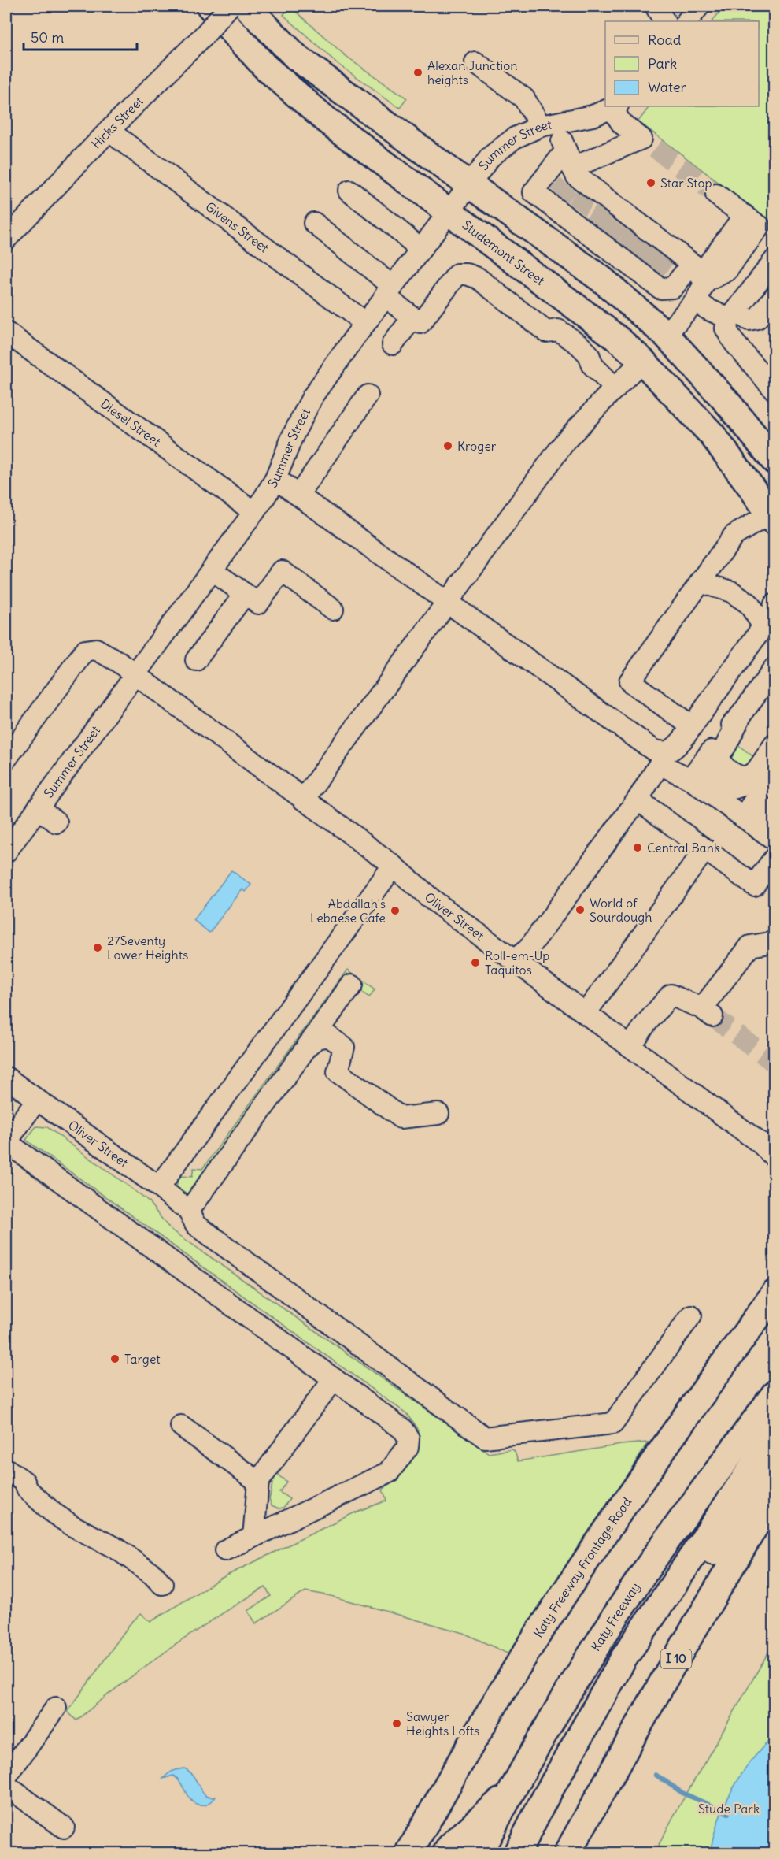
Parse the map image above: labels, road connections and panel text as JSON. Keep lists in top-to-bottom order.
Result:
{
  "streets": {
    "main road": [
      "Studemont Street",
      "Katy Freeway Frontage Road",
      "Katy Freeway",
      "I 10"
    ],
    "street": [
      "Hicks Street",
      "Summer Street",
      "Givens Street",
      "Diesel Street",
      "Oliver Street"
    ]
  },
  "crossings": [
    ["Hicks Street", "Givens Street"],
    ["Summer Street", "Givens Street"],
    ["Summer Street", "Studemont Street"],
    ["Summer Street", "Diesel Street"],
    ["Summer Street", "Oliver Street"]
  ],
  "parks": ["Stude Park"],
  "places": [
    "Alexan Junction heights",
    "Star Stop",
    "Kroger",
    "Central Bank",
    "World of Sourdough",
    "Abdallah's Lebaese Cafe",
    "27Seventy Lower Heights",
    "Roll-em-Up Taquitos",
    "Target",
    "Sawyer Heights Lofts"
  ],
  "legend": ["Road", "Park", "Water"],
  "scale_bar": "50 m"
}
